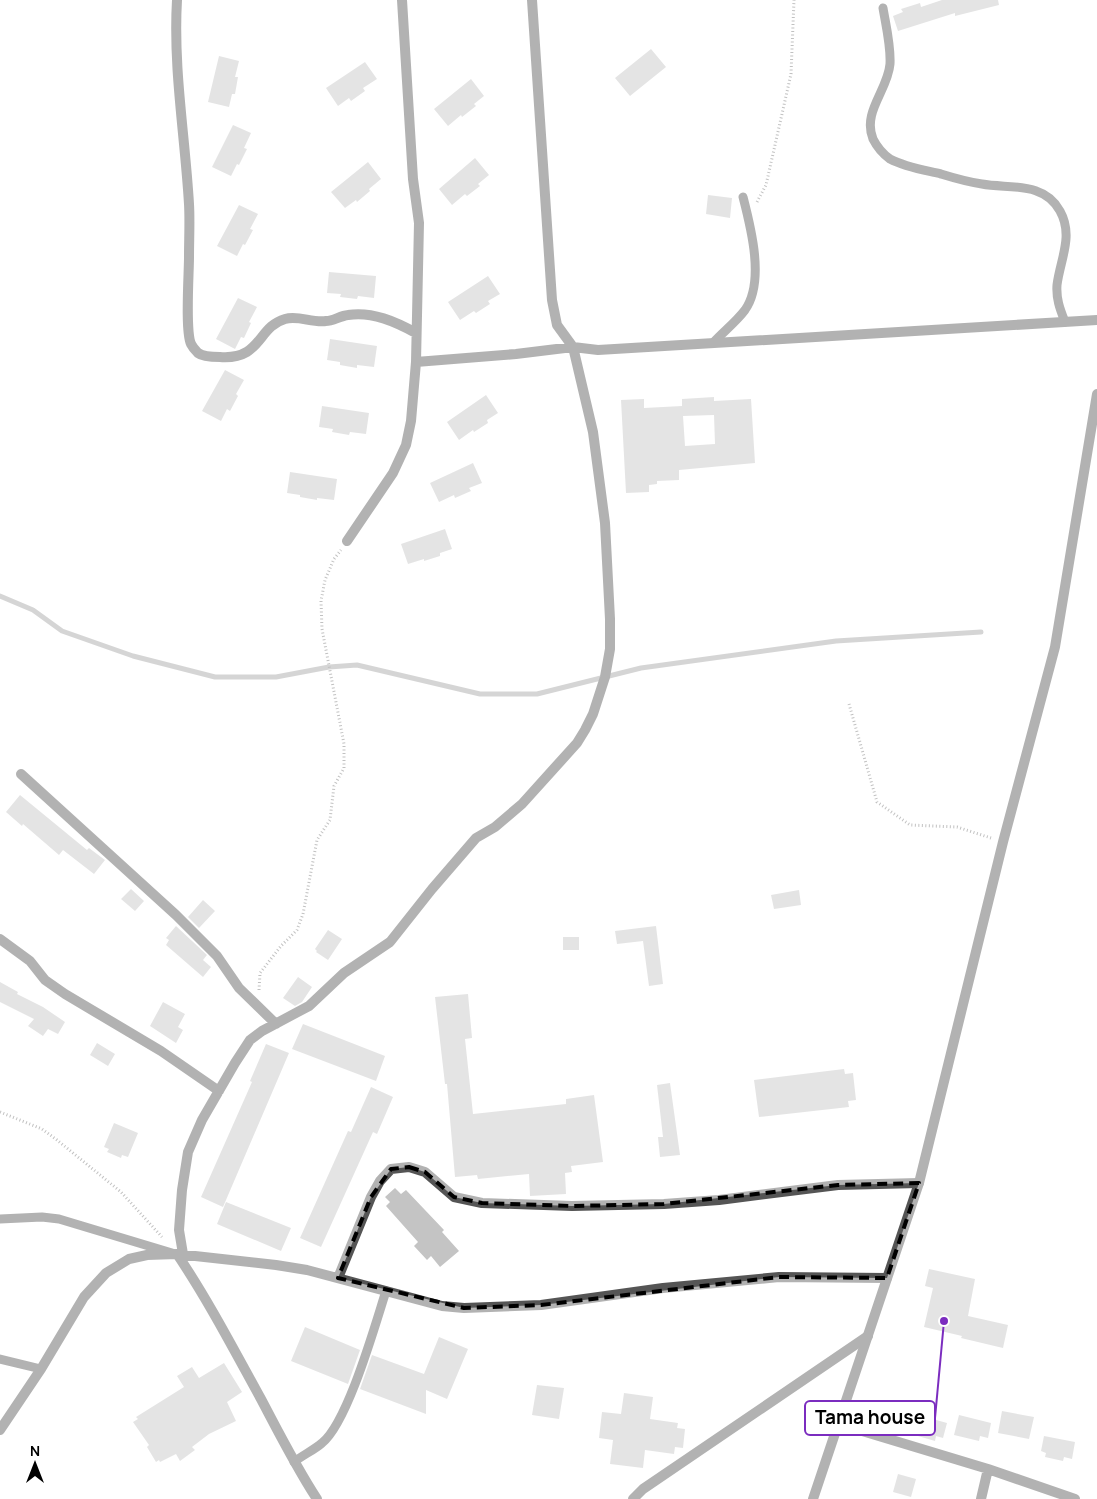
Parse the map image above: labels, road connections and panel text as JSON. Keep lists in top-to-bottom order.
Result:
{
  "places": ["Tama house"],
  "north": "top"
}
